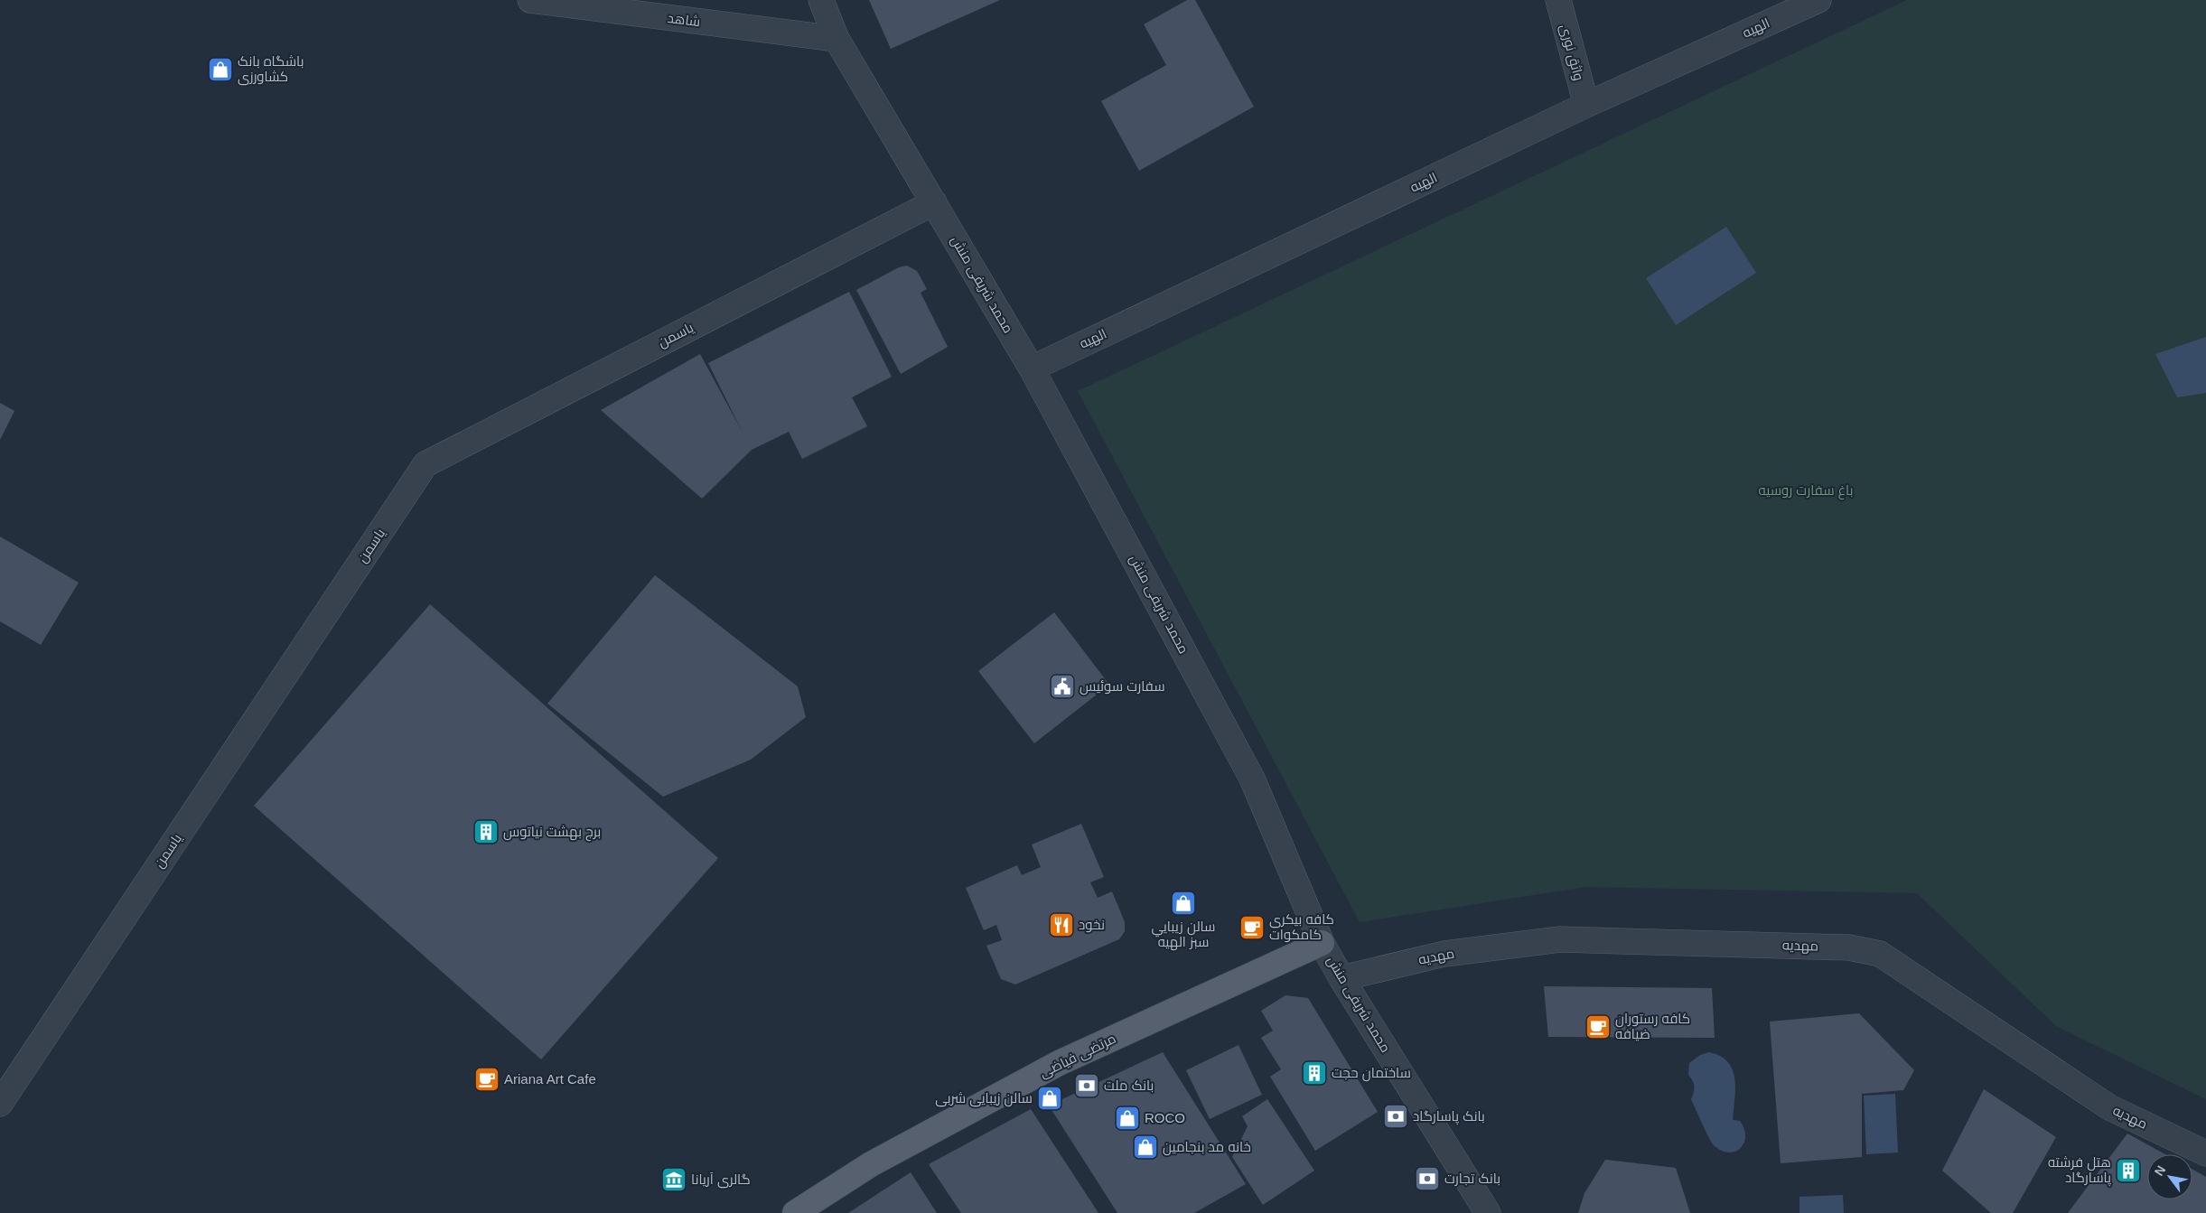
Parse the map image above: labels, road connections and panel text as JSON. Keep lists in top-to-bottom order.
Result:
{
  "streets": {
    "main road": ["مرتضی فیاضی"],
    "street": [
      "شاهد",
      "الهیه",
      "واثق نوری",
      "محمد شریفی منش",
      "یاسمن",
      "مهدیه"
    ]
  },
  "crossings": [
    ["شاهد", "محمد شریفی منش"],
    ["الهیه", "واثق نوری"],
    ["الهیه", "محمد شریفی منش"],
    ["محمد شریفی منش", "یاسمن"],
    ["محمد شریفی منش", "مهدیه"],
    ["محمد شریفی منش", "مرتضی فیاضی"]
  ],
  "parks": ["باغ سفارت روسیه"],
  "places": {
    "shop": [
      "باشگاه بانک کشاورزی",
      "سالن زيبايي سبز الهیه",
      "سالن زیبایی شربی",
      "ROCO",
      "خانه مد بنجامین"
    ],
    "public building": ["سفارت سوئیس"],
    "building": ["برج بهشت نیاتوس", "ساختمان حجت", "هتل فرشته پاسارگاد"],
    "restaurant": ["نخود"],
    "cafe": ["کافه بیکری کامکوات", "کافه رستوران ضیافه", "Ariana Art Cafe"],
    "bank": ["بانک ملت", "بانک پاسارگاد", "بانک تجارت"],
    "museum": ["گالری آریانا"]
  },
  "north": "top left"
}
